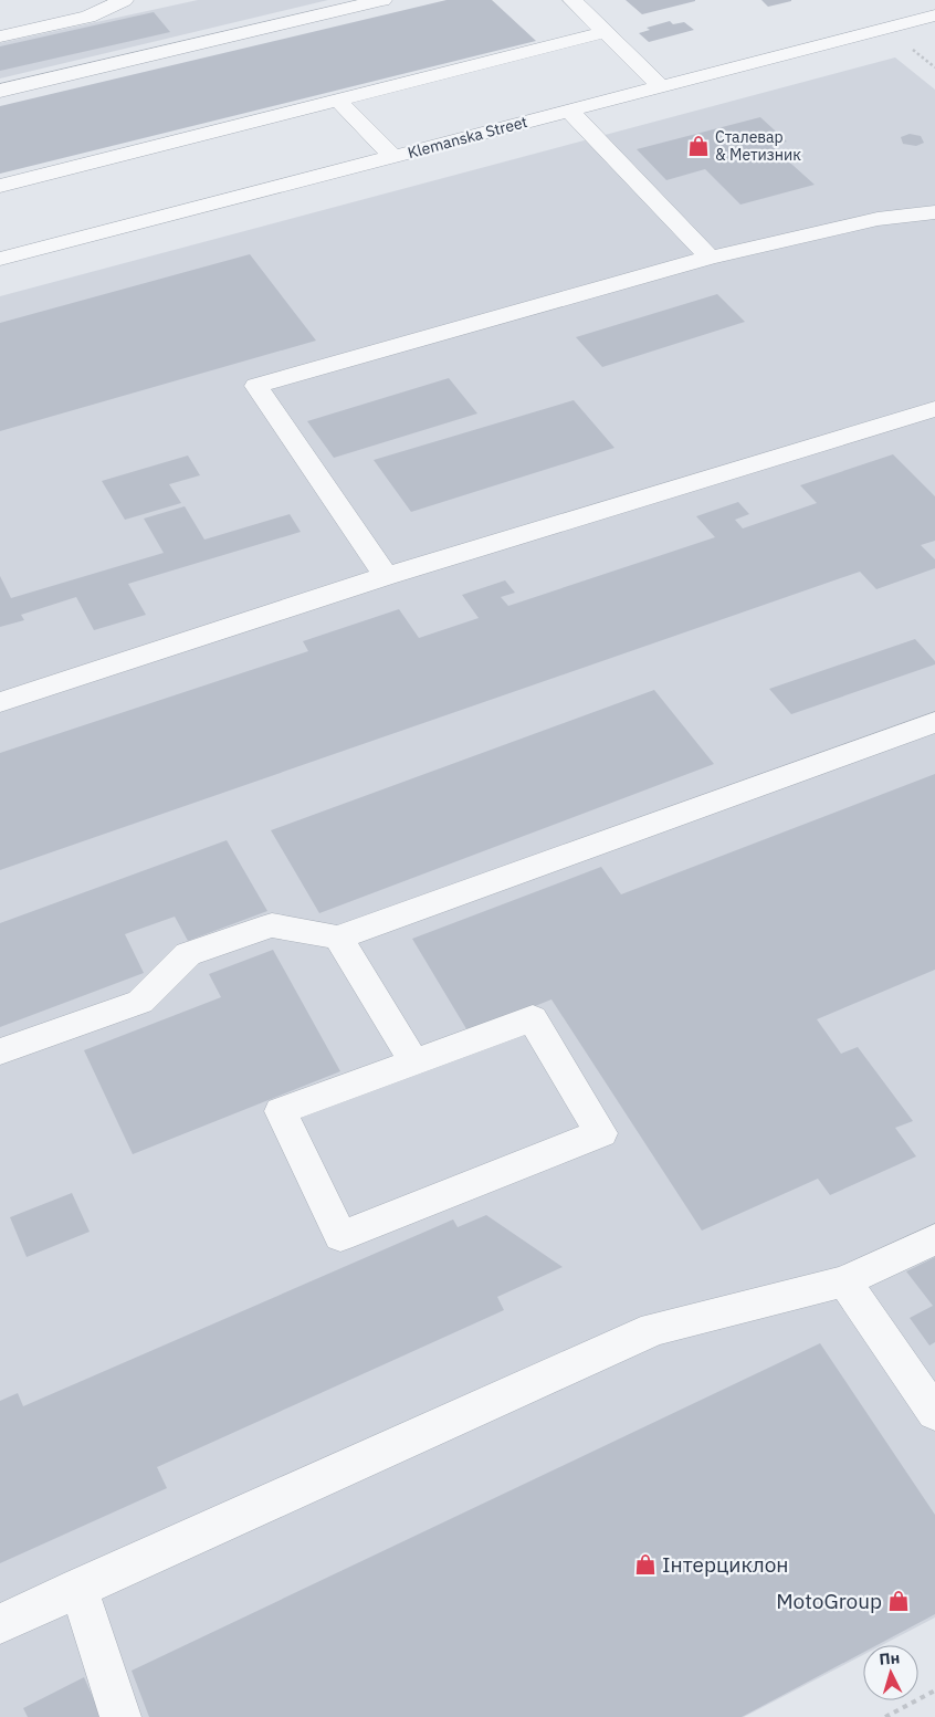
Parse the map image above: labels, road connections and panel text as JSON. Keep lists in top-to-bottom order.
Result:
{
  "streets": {
    "street": ["Klemanska Street"]
  },
  "places": {
    "shop": ["Сталевар & Метизник", "Інтерциклон", "MotoGroup"]
  },
  "north": "top"
}
